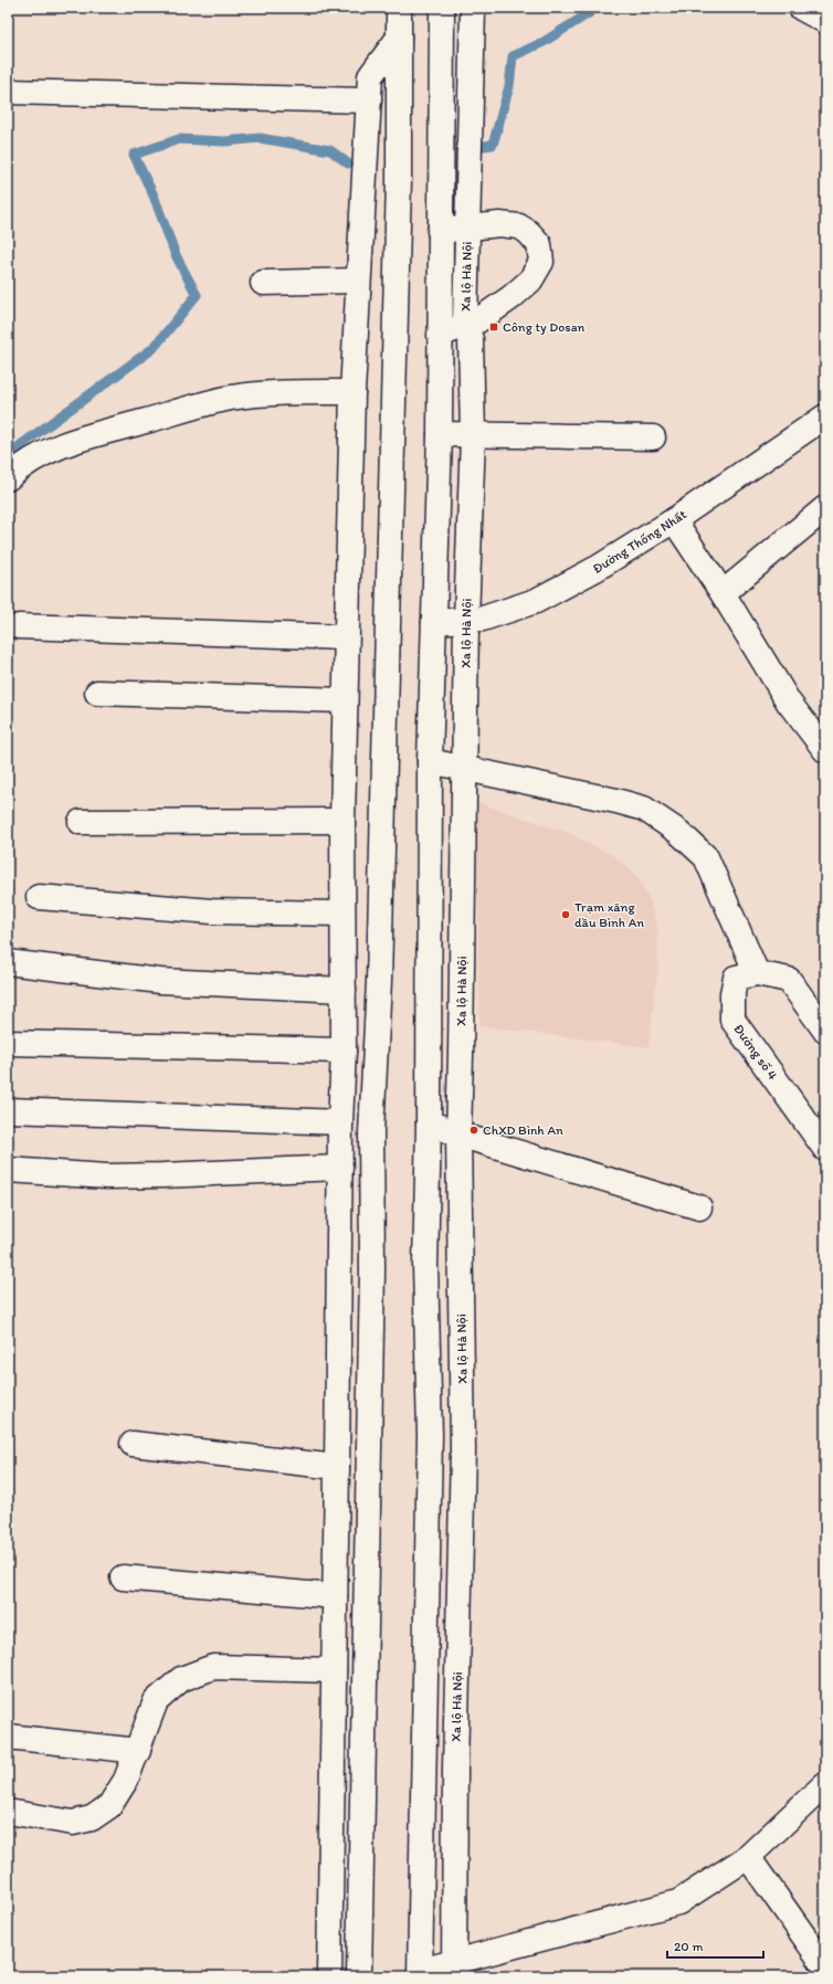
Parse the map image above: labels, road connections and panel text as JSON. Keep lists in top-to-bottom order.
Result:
{
  "streets": {
    "main road": ["Xa lộ Hà Nội", "Đường Thống Nhất", "Đường số 4"]
  },
  "crossings": [
    ["Xa lộ Hà Nội", "Đường Thống Nhất"]
  ],
  "places": {
    "transit": ["Công ty Dosan"],
    "other": ["Trạm xăng dầu Bình An", "ChXD Bình An"]
  },
  "scale_bar": "20 m"
}
